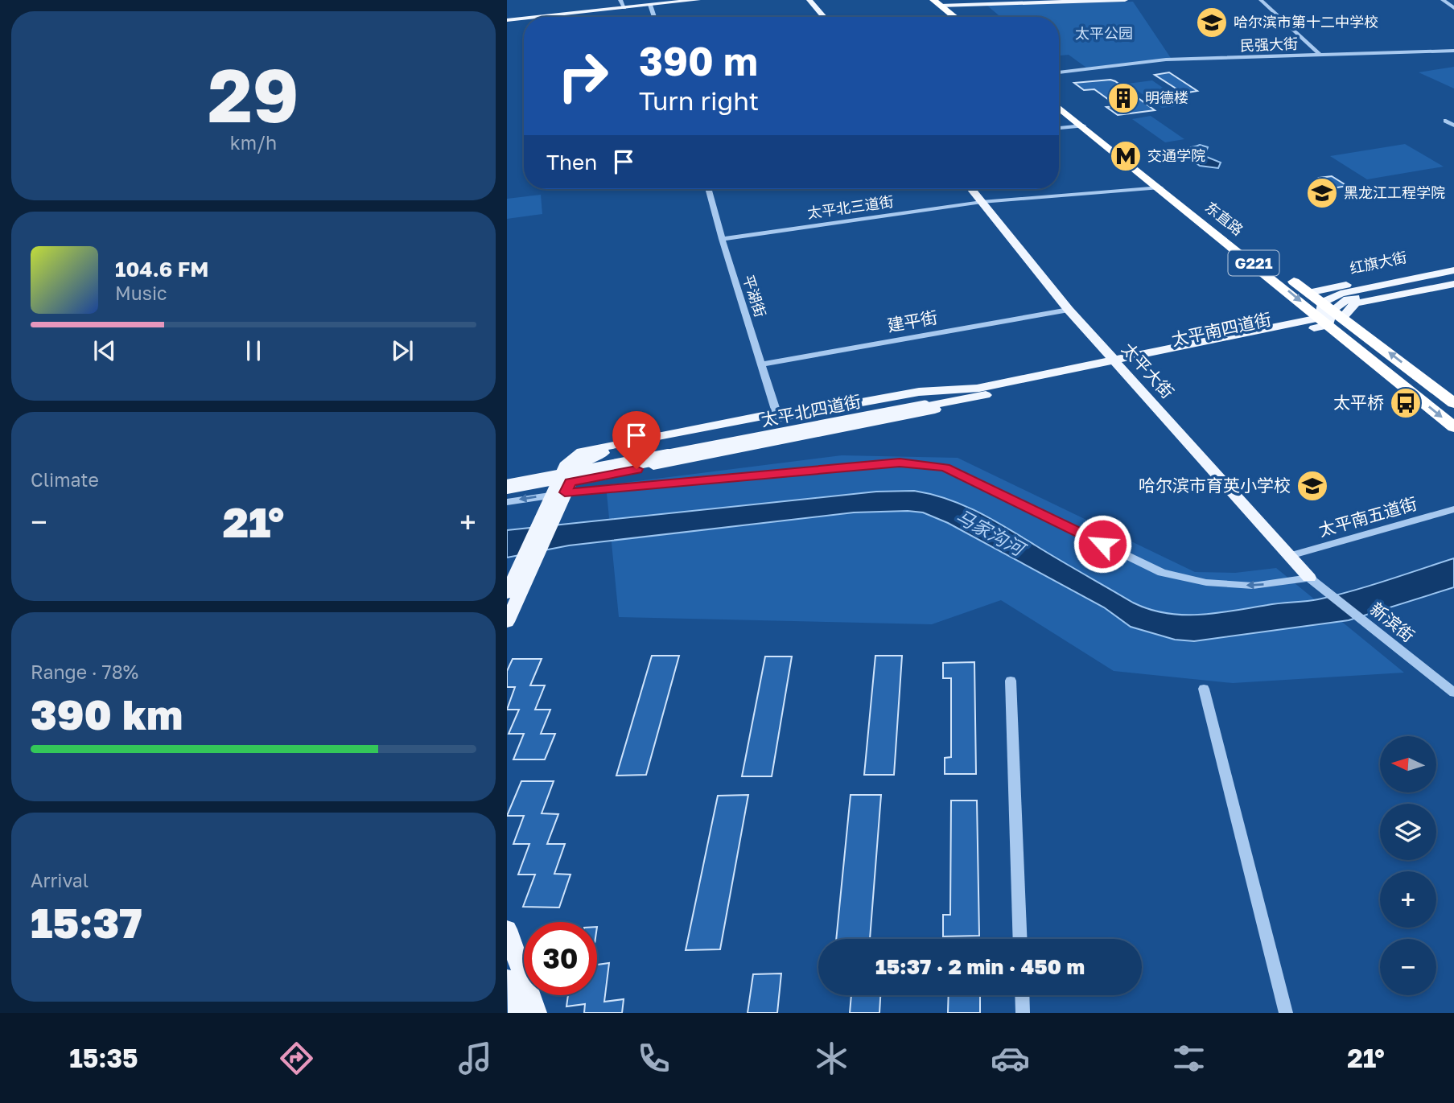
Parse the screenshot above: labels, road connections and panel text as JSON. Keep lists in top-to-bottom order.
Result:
{
  "streets": {
    "highway": ["东直路", "G221"],
    "main road": [
      "红旗大街",
      "太平南四道街",
      "太平大街",
      "太平北四道街"
    ],
    "street": [
      "民强大街",
      "太平北三道街",
      "平湖街",
      "建平街",
      "太平南五道街",
      "新滨街"
    ]
  },
  "crossings": [
    ["太平北三道街", "东直路"],
    ["太平北三道街", "平湖街"],
    ["太平北三道街", "太平大街"],
    ["东直路", "红旗大街"],
    ["东直路", "太平南四道街"],
    ["平湖街", "建平街"],
    ["建平街", "太平大街"],
    ["太平南四道街", "太平大街"],
    ["太平南四道街", "太平北四道街"],
    ["太平大街", "太平北四道街"],
    ["太平大街", "太平南五道街"],
    ["太平大街", "新滨街"]
  ],
  "water": ["马家沟河"],
  "parks": ["太平公园"],
  "places": {
    "school or university": ["哈尔滨市第十二中学校", "黑龙江工程学院", "哈尔滨市育英小学校"],
    "building": ["明德楼"],
    "metro station": ["交通学院"],
    "bus stop": ["太平桥"]
  },
  "north": "left",
  "page": {
    "tile": [
      ["29", "km/h"],
      "Climate",
      ["Range · 78%", "390 km"],
      ["Arrival", "15:37"]
    ],
    "turn": ["390 m", "Turn right"],
    "then": "Then",
    "song": ["104.6 FM", "Music"],
    "heat": ["−", "21°", "+"],
    "map_buttons": ["+", "−"],
    "limit": "30",
    "trip": "15:37 · 2 min · 450 m",
    "tabs": ["15:35", "21°"]
  }
}
